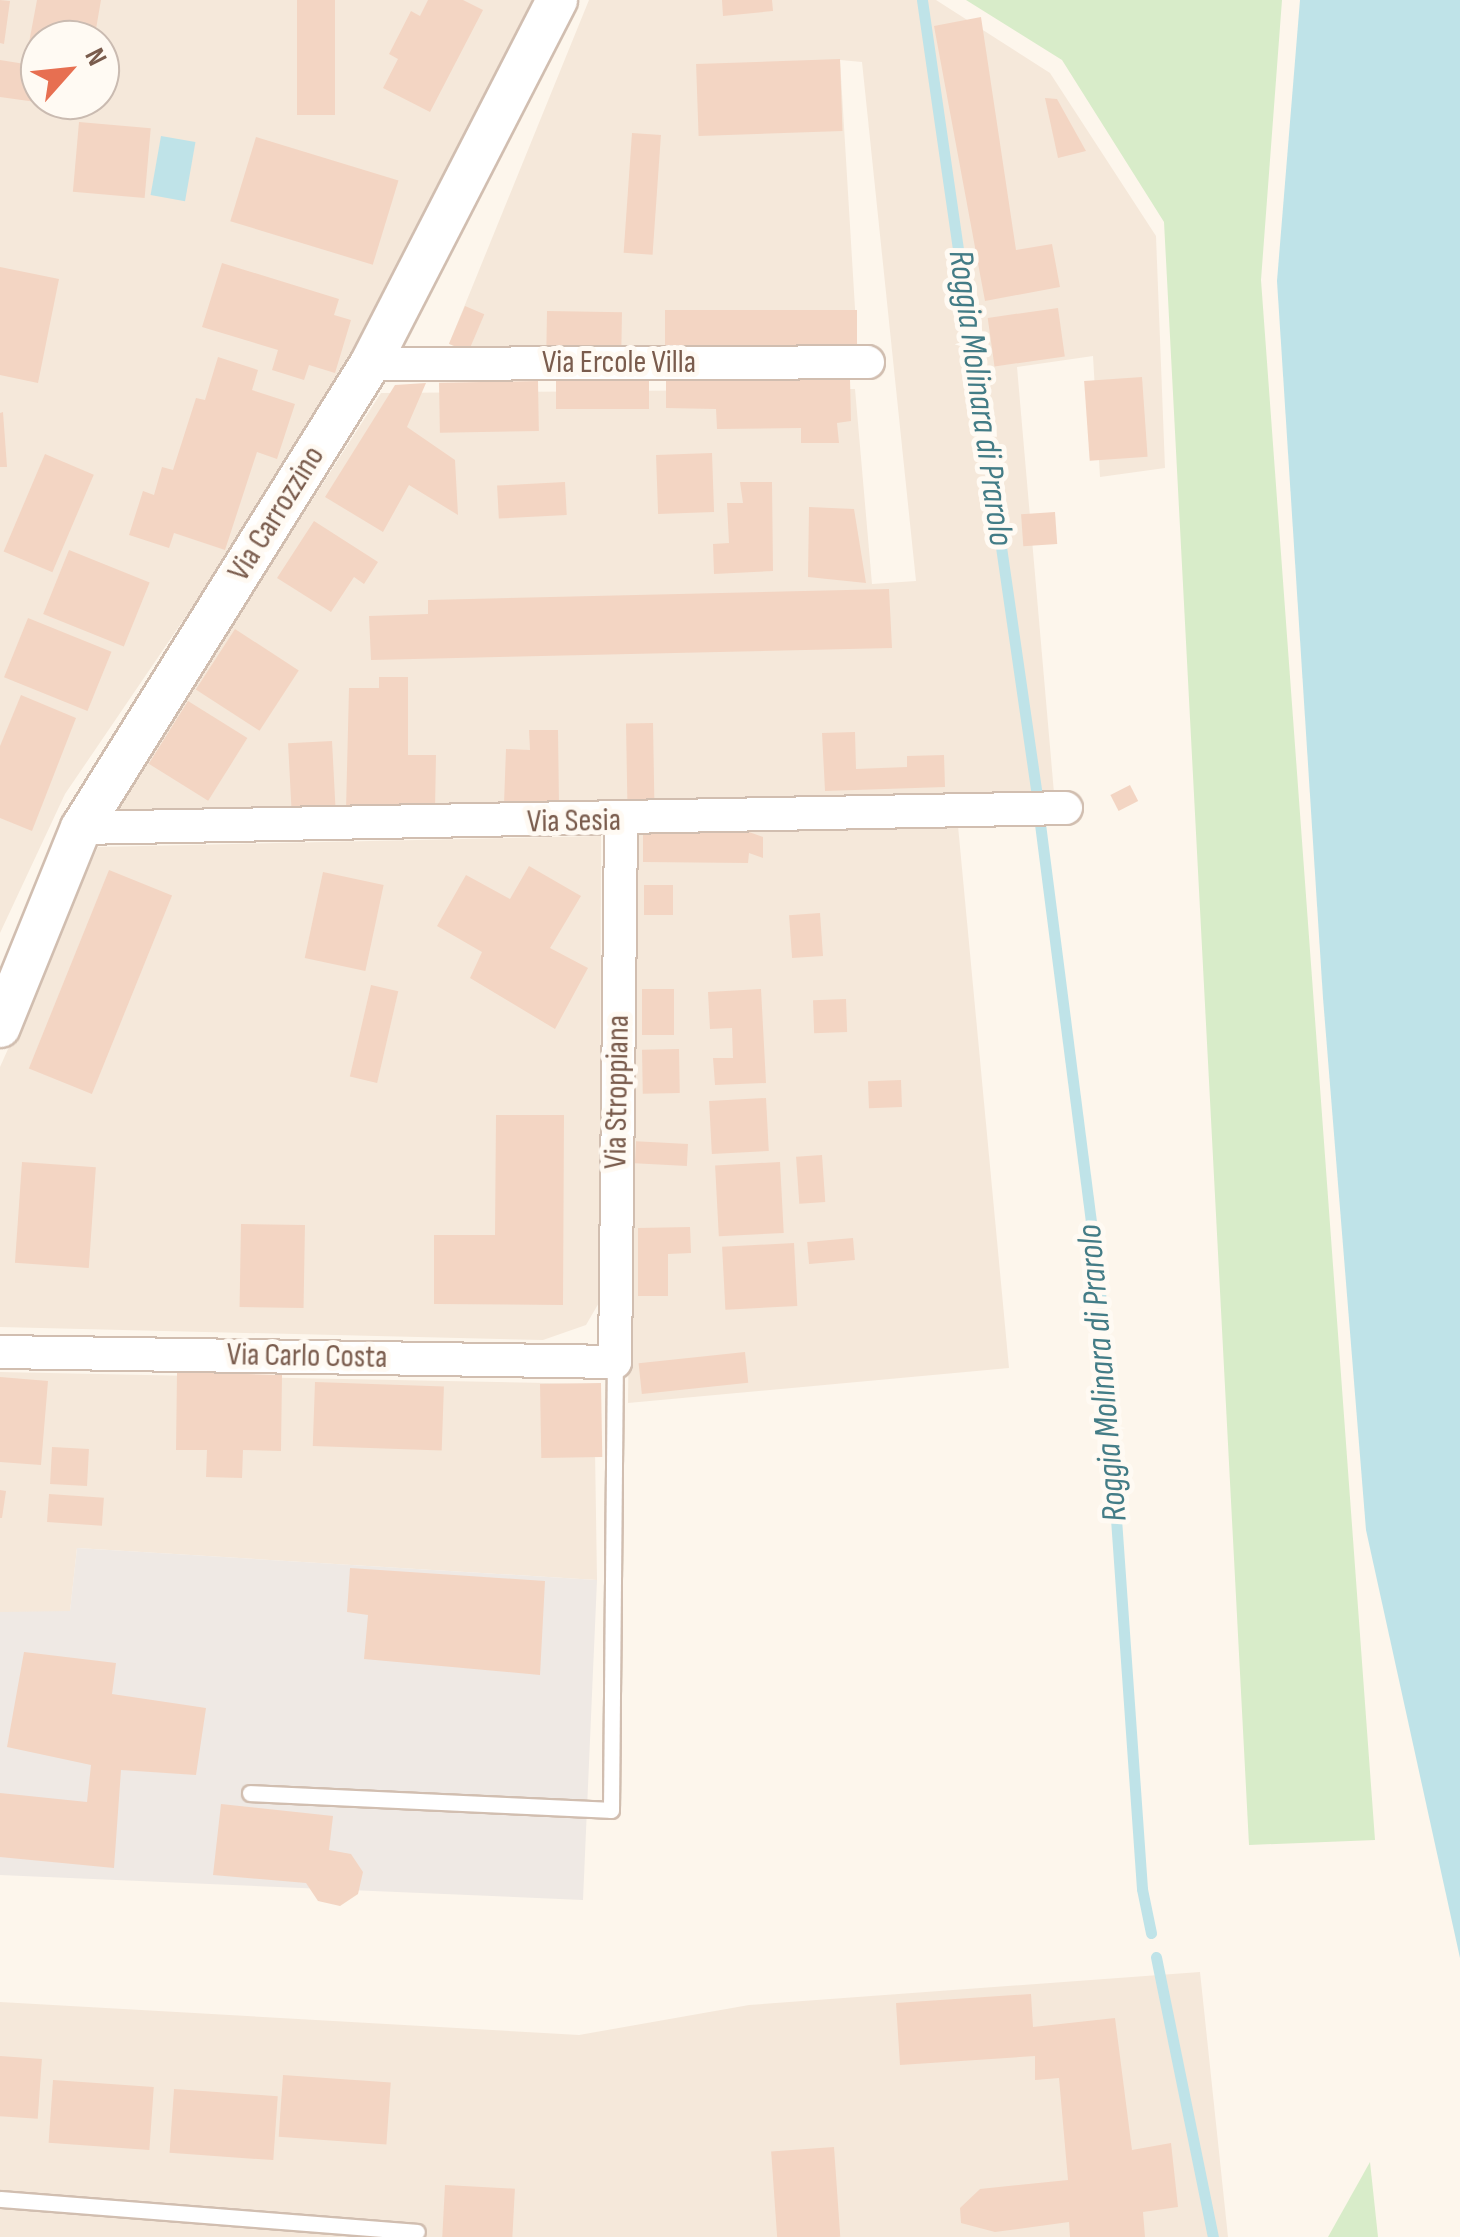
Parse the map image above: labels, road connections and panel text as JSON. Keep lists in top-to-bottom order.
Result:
{
  "streets": {
    "street": [
      "Via Ercole Villa",
      "Via Carrozzino",
      "Via Sesia",
      "Via Stroppiana",
      "Via Carlo Costa"
    ]
  },
  "crossings": [
    ["Via Ercole Villa", "Via Carrozzino"],
    ["Via Carrozzino", "Via Sesia"],
    ["Via Sesia", "Via Stroppiana"],
    ["Via Stroppiana", "Via Carlo Costa"]
  ],
  "water": ["Roggia Molinara di Prarolo"],
  "north": "top right"
}
